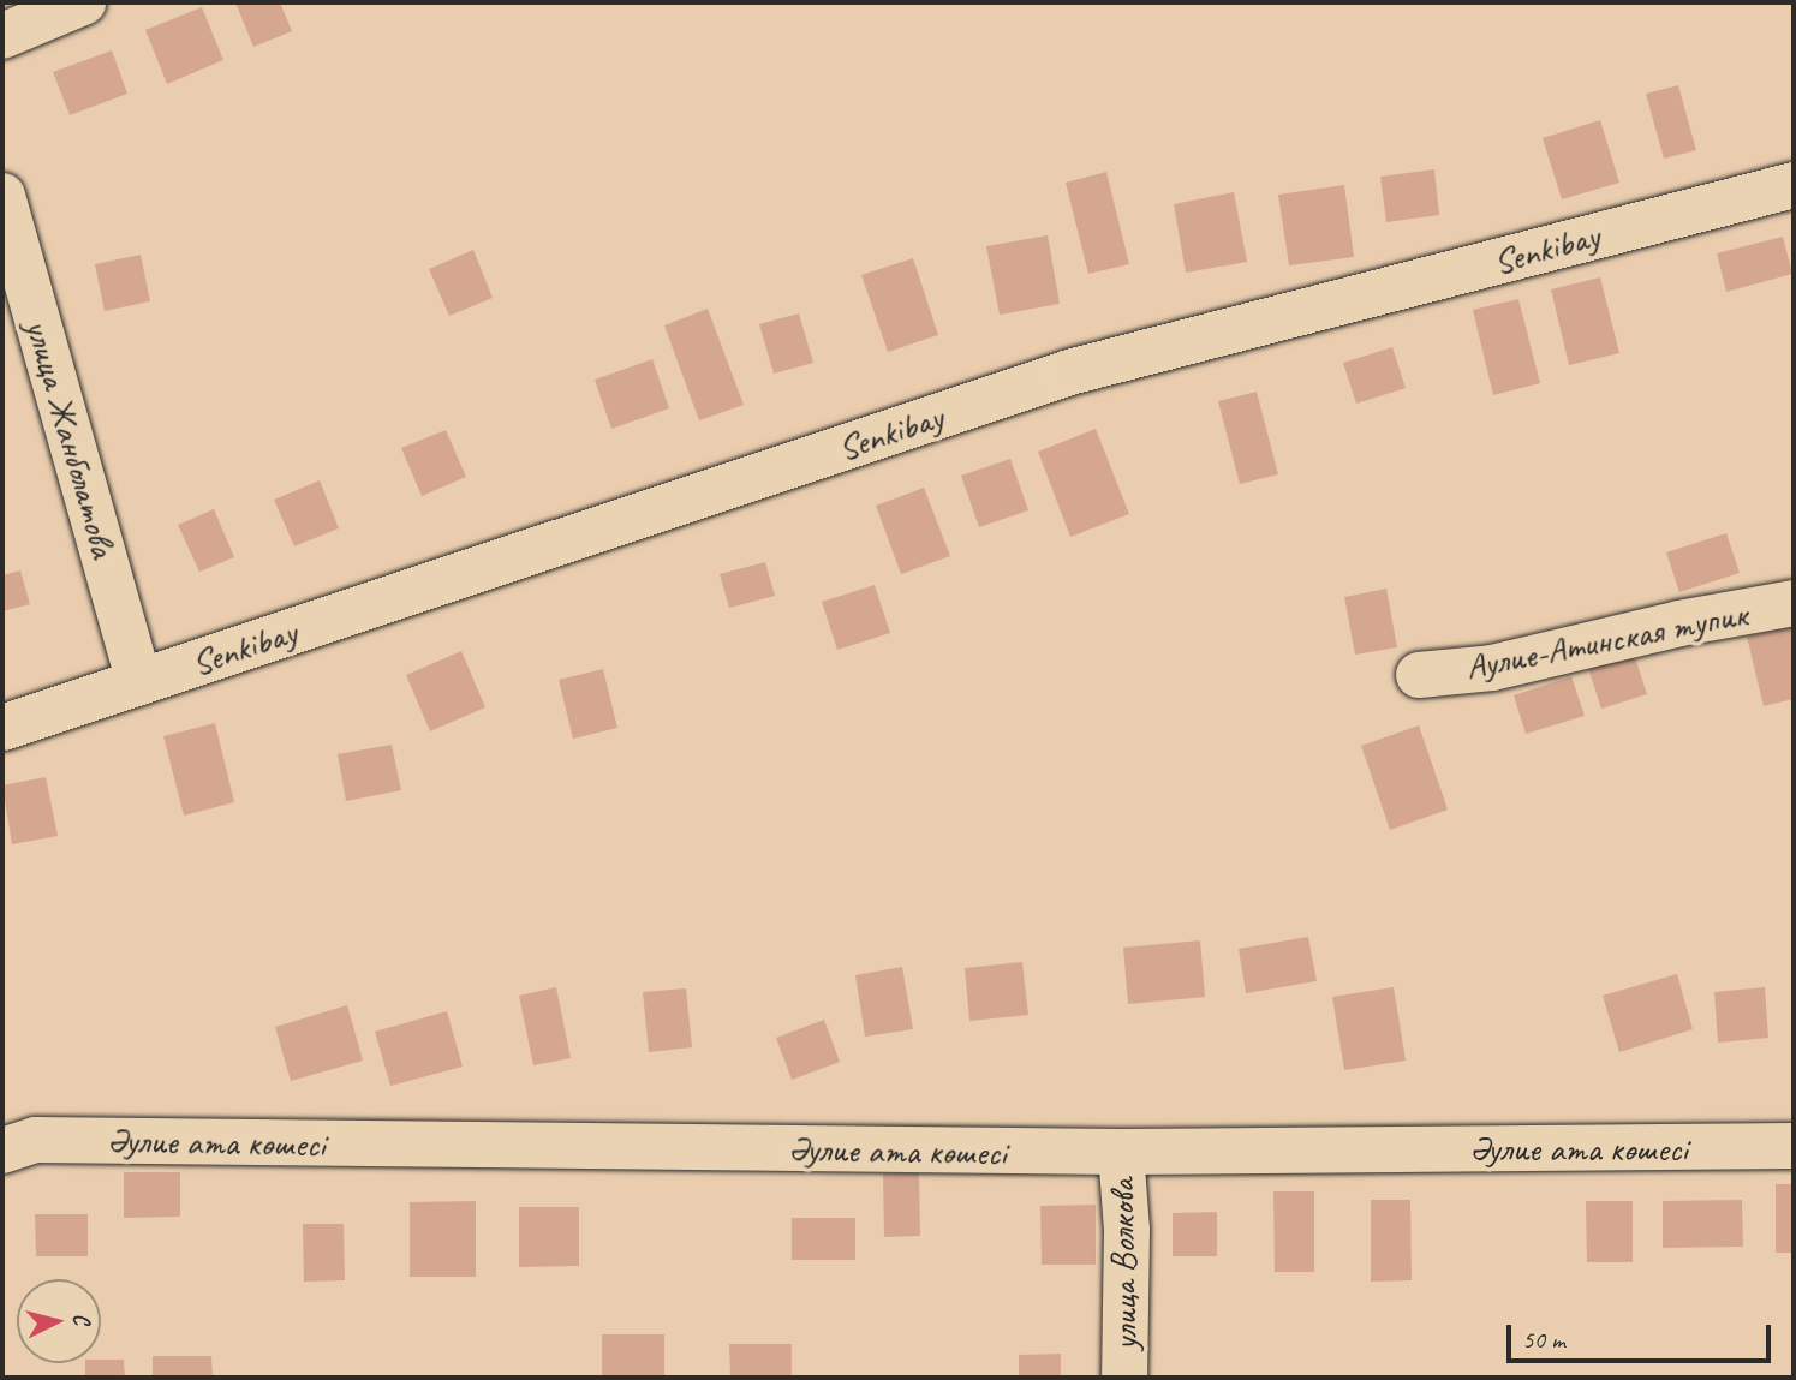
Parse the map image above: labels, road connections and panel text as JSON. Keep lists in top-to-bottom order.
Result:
{
  "streets": {
    "street": [
      "Senkibay",
      "улица Жанболатова",
      "Аулие-Атинская тупик",
      "Әулие ата көшесі",
      "улица Волкова"
    ]
  },
  "crossings": [
    ["Senkibay", "улица Жанболатова"],
    ["Әулие ата көшесі", "улица Волкова"]
  ],
  "scale_bar": "50 m",
  "north": "right"
}
